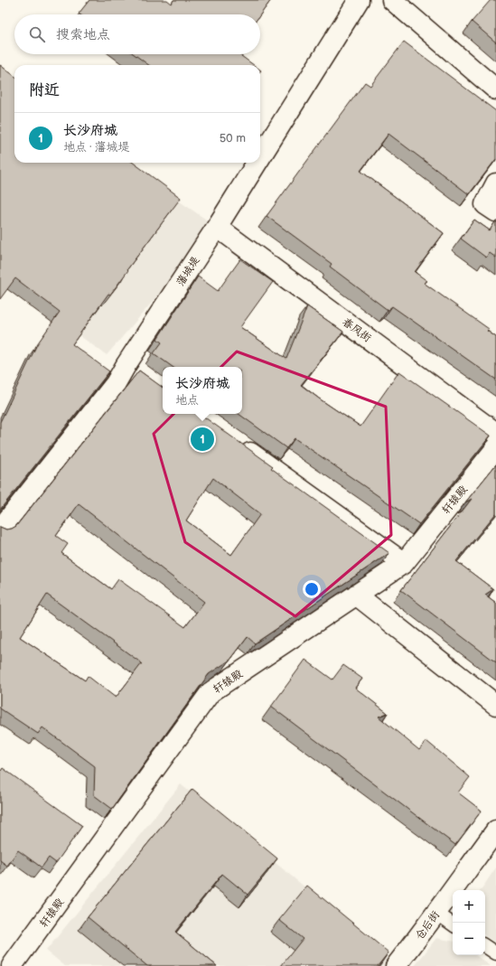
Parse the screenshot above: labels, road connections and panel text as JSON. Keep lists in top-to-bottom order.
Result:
{
  "streets": {
    "street": [
      "藩城堤",
      "春风街",
      "轩辕殿",
      "仓后街"
    ]
  },
  "crossings": [
    ["藩城堤", "春风街"]
  ],
  "page": {
    "search": "搜索地点",
    "heading": "附近",
    "list": [
      {
        "mark": "1",
        "name": "长沙府城",
        "note": "地点 · 藩城堤",
        "value": "50 m"
      }
    ],
    "popup": ["长沙府城", "地点"],
    "pins": "1",
    "map_buttons": ["+", "−"]
  }
}
